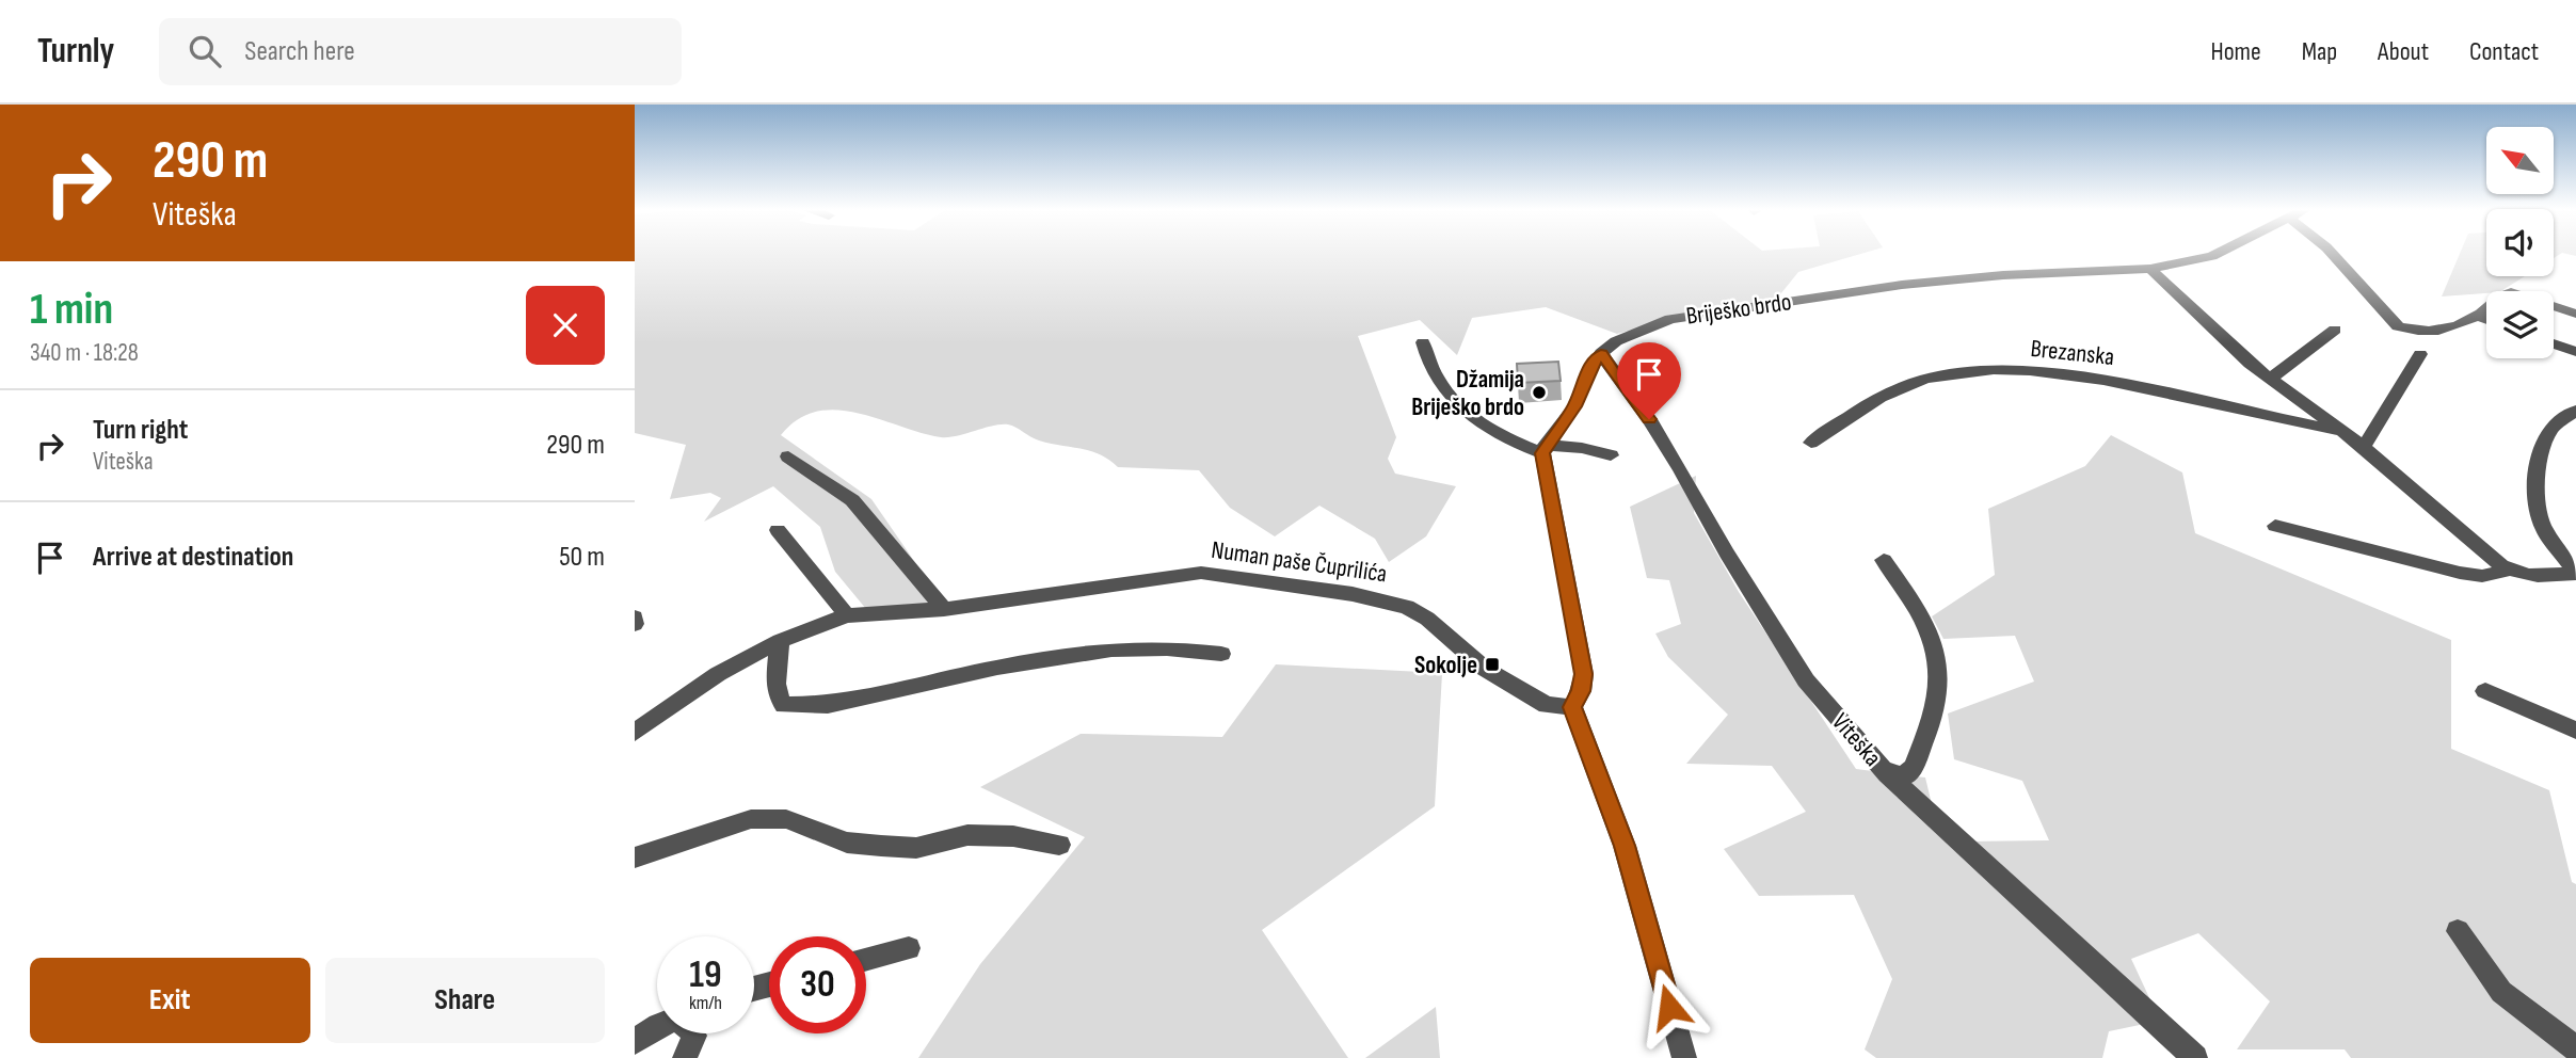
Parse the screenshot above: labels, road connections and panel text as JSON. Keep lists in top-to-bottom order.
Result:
{
  "streets": {
    "street": [
      "Briješko brdo",
      "Brezanska",
      "Numan paše Čuprilića",
      "Viteška"
    ]
  },
  "crossings": [
    ["Briješko brdo", "Brezanska"],
    ["Briješko brdo", "Viteška"]
  ],
  "places": {
    "other": ["Džamija Briješko brdo"],
    "transit": ["Sokolje"]
  },
  "north": "top left",
  "page": {
    "header": "Turnly",
    "search": "Search here",
    "nav": [
      "Home",
      "Map",
      "About",
      "Contact"
    ],
    "turn": ["290 m", "Viteška"],
    "heading": ["1 min", "340 m · 18:28"],
    "list": [
      {
        "name": "Turn right",
        "note": "Viteška",
        "value": "290 m"
      },
      {
        "name": "Arrive at destination",
        "value": "50 m"
      }
    ],
    "speed": "19 km/h",
    "limit": "30",
    "buttons": ["Exit", "Share"]
  }
}
